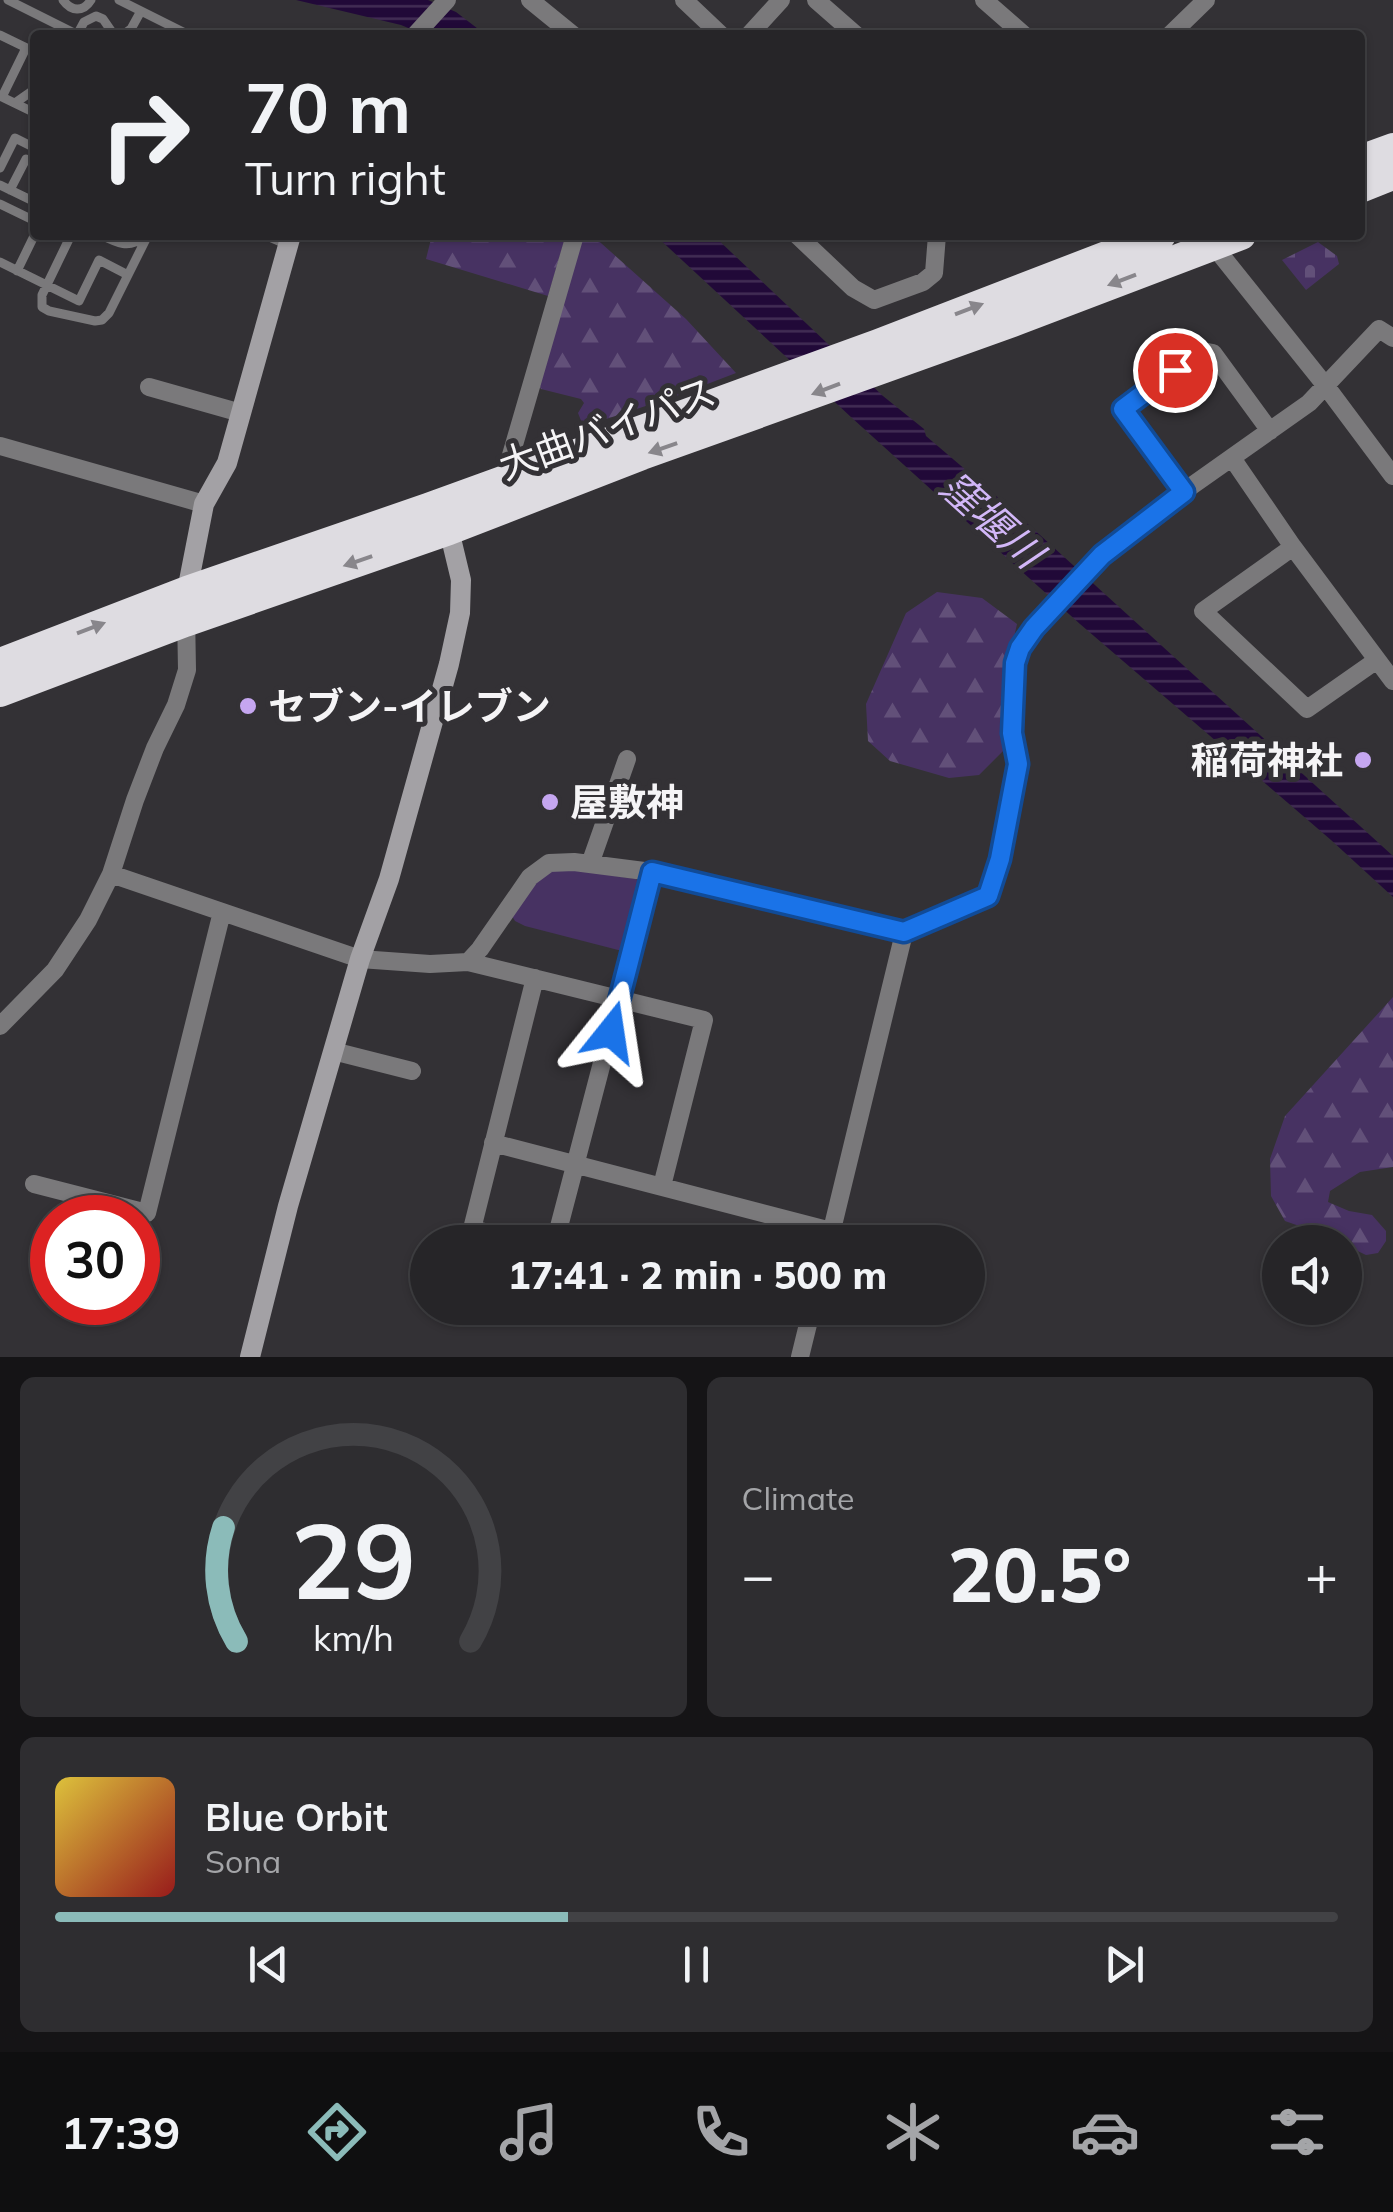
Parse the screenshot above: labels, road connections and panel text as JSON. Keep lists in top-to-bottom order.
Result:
{
  "streets": {
    "highway": ["大曲バイパス"]
  },
  "water": ["窪堰川"],
  "places": ["セブン-イレブン", "稲荷神社", "屋敷神"],
  "page": {
    "turn": ["70 m", "Turn right"],
    "limit": "30",
    "trip": "17:41 · 2 min · 500 m",
    "tile": "Climate",
    "heat": ["−", "20.5°", "+"],
    "song": ["Blue Orbit", "Sona"],
    "tabs": "17:39",
    "gauge": ["29", "km/h"]
  }
}
